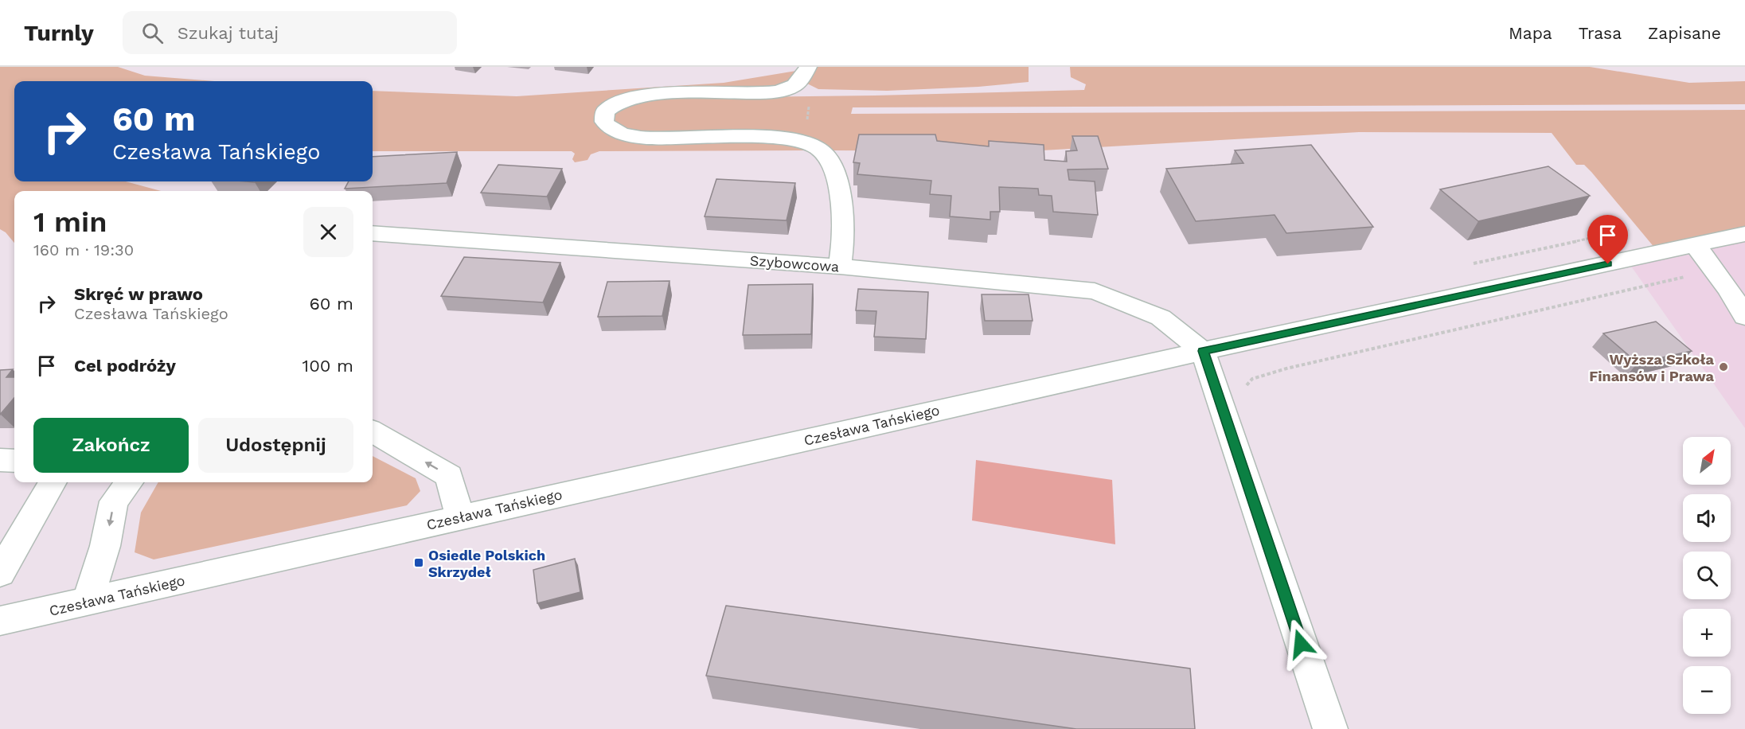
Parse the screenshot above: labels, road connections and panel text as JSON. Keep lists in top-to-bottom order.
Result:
{
  "streets": {
    "street": ["Szybowcowa", "Czesława Tańskiego"]
  },
  "crossings": [
    ["Szybowcowa", "Czesława Tańskiego"]
  ],
  "places": {
    "other": ["Wyższa Szkoła Finansów i Prawa"],
    "transit": ["Osiedle Polskich Skrzydeł"]
  },
  "north": "top right",
  "page": {
    "header": "Turnly",
    "search": "Szukaj tutaj",
    "nav": ["Mapa", "Trasa", "Zapisane"],
    "turn": ["60 m", "Czesława Tańskiego"],
    "heading": ["1 min", "160 m · 19:30"],
    "list": [
      {
        "name": "Skręć w prawo",
        "note": "Czesława Tańskiego",
        "value": "60 m"
      },
      {
        "name": "Cel podróży",
        "value": "100 m"
      }
    ],
    "buttons": ["Zakończ", "Udostępnij"],
    "map_buttons": ["+", "−"]
  }
}
